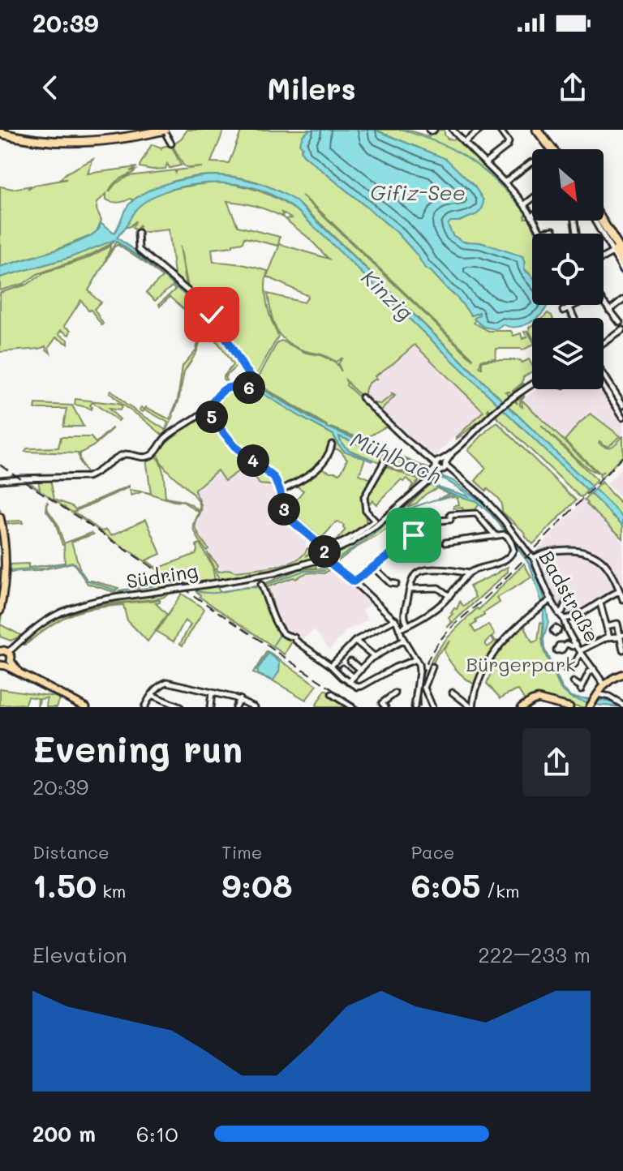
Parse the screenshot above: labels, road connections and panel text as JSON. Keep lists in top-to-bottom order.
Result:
{
  "streets": {
    "street": ["Südring", "Badstraße"]
  },
  "crossings": [
    ["Südring", "Badstraße"]
  ],
  "water": ["Gifiz-See", "Kinzig", "Mühlbach"],
  "parks": ["Bürgerpark"],
  "north": "bottom right",
  "page": {
    "status": "20:39",
    "header": "Milers",
    "pins": [
      "6",
      "5",
      "4",
      "3",
      "2"
    ],
    "heading": ["Evening run", "20:39"],
    "stats": [
      ["Distance", "1.50 km"],
      ["Time", "9:08"],
      ["Pace", "6:05 /km"]
    ],
    "chart": ["Elevation", "222–233 m"],
    "list": [
      {
        "name": "200 m",
        "note": "6:10"
      }
    ]
  }
}
